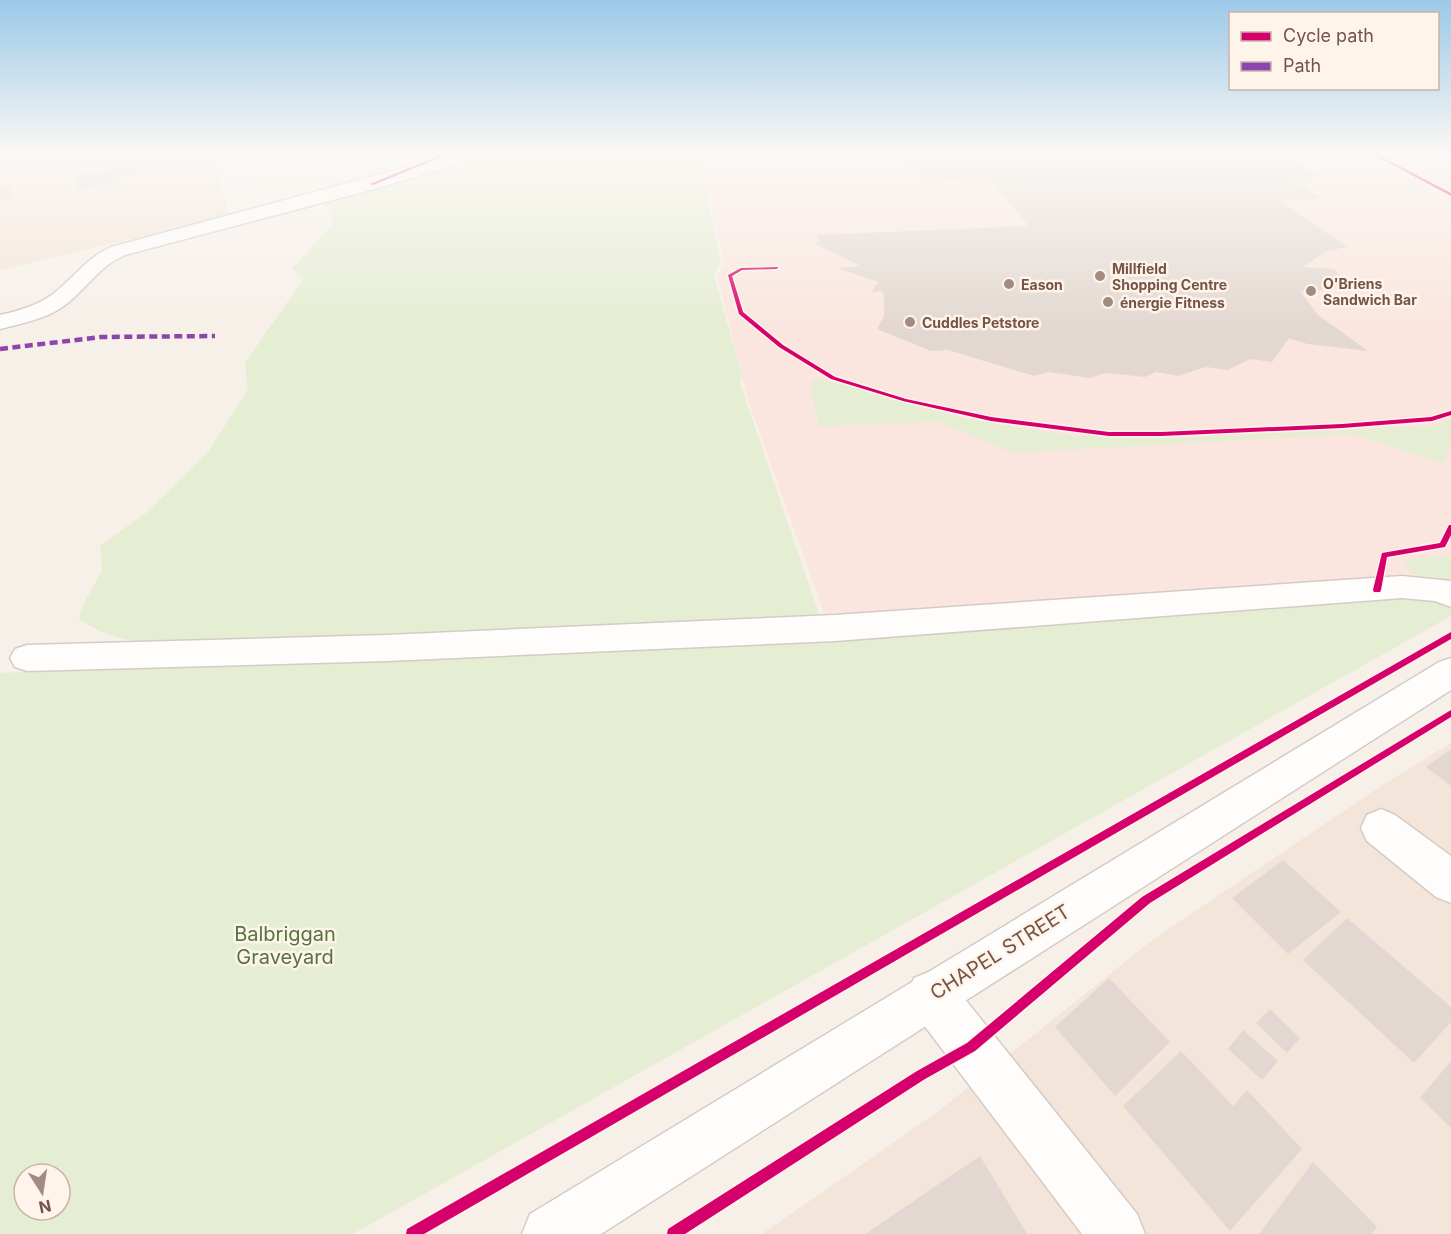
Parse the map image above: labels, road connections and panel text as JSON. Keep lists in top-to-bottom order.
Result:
{
  "streets": {
    "street": ["CHAPEL STREET"]
  },
  "parks": ["Balbriggan Graveyard"],
  "places": [
    "Millfield Shopping Centre",
    "Eason",
    "O'Briens Sandwich Bar",
    "énergie Fitness",
    "Cuddles Petstore"
  ],
  "legend": ["Cycle path", "Path"],
  "north": "bottom"
}
